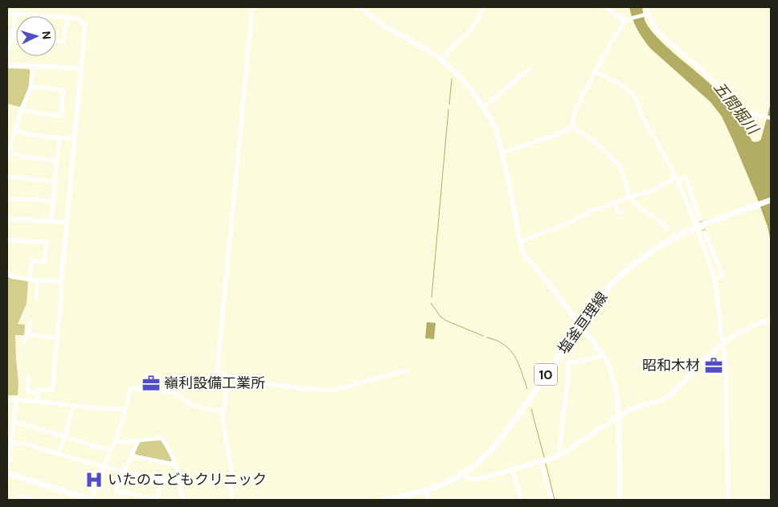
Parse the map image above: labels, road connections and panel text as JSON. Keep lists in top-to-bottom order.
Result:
{
  "streets": {
    "main road": ["塩釜亘理線", "10"]
  },
  "water": ["五間堀川"],
  "places": {
    "office": ["昭和木材", "嶺利設備工業所"],
    "hospital": ["いたのこどもクリニック"]
  },
  "north": "right"
}
